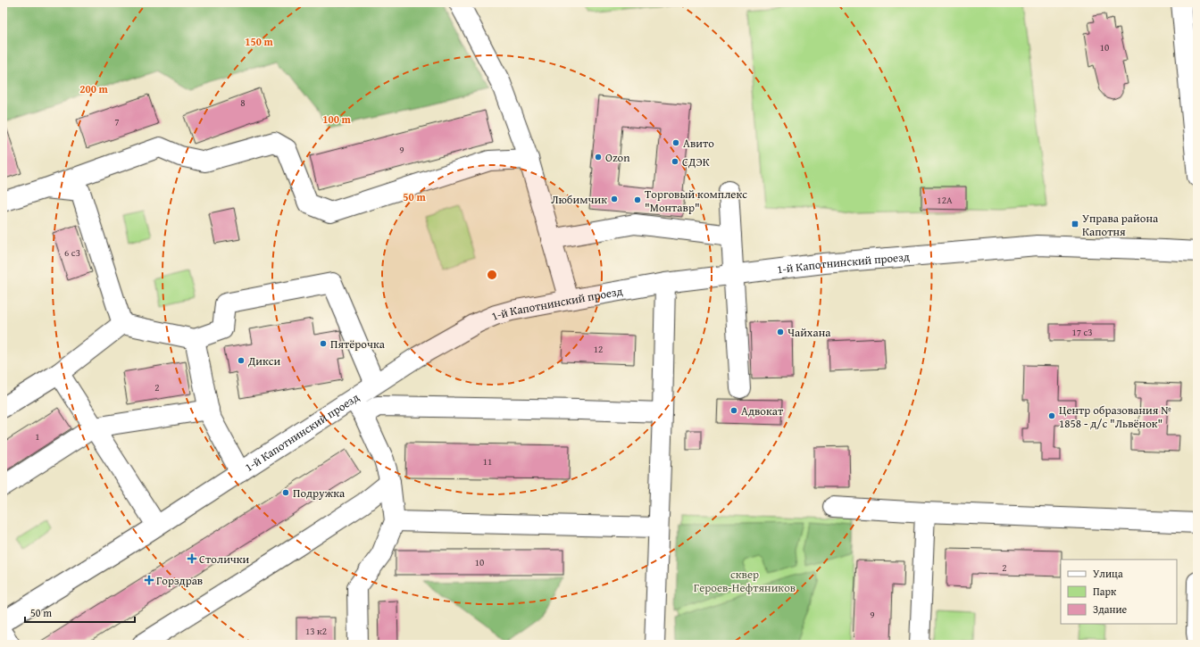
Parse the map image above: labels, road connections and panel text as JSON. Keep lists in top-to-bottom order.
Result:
{
  "streets": {
    "street": ["1-й Капотнинский проезд"]
  },
  "parks": ["сквер Героев-Нефтяников"],
  "places": {
    "other": [
      "Авито",
      "Ozon",
      "СДЭК",
      "Любимчик",
      "Торговый комплекс \"Монтавр\"",
      "Чайхана",
      "Пятёрочка",
      "Дикси",
      "Адвокат",
      "Центр образования № 1858 - д/с \"Львёнок\"",
      "Подружка"
    ],
    "transit": ["Управа района Капотня"],
    "health": ["Столички", "Горздрав"]
  },
  "house_numbers": [
    "10",
    "8",
    "7",
    "9",
    "12А",
    "6 с3",
    "17 с3",
    "12",
    "2",
    "1",
    "11",
    "10",
    "2",
    "9",
    "13 к2"
  ],
  "legend": ["Улица", "Парк", "Здание"],
  "scale_bar": "50 m",
  "rings": [
    "150 m",
    "200 m",
    "100 m",
    "50 m"
  ]
}
